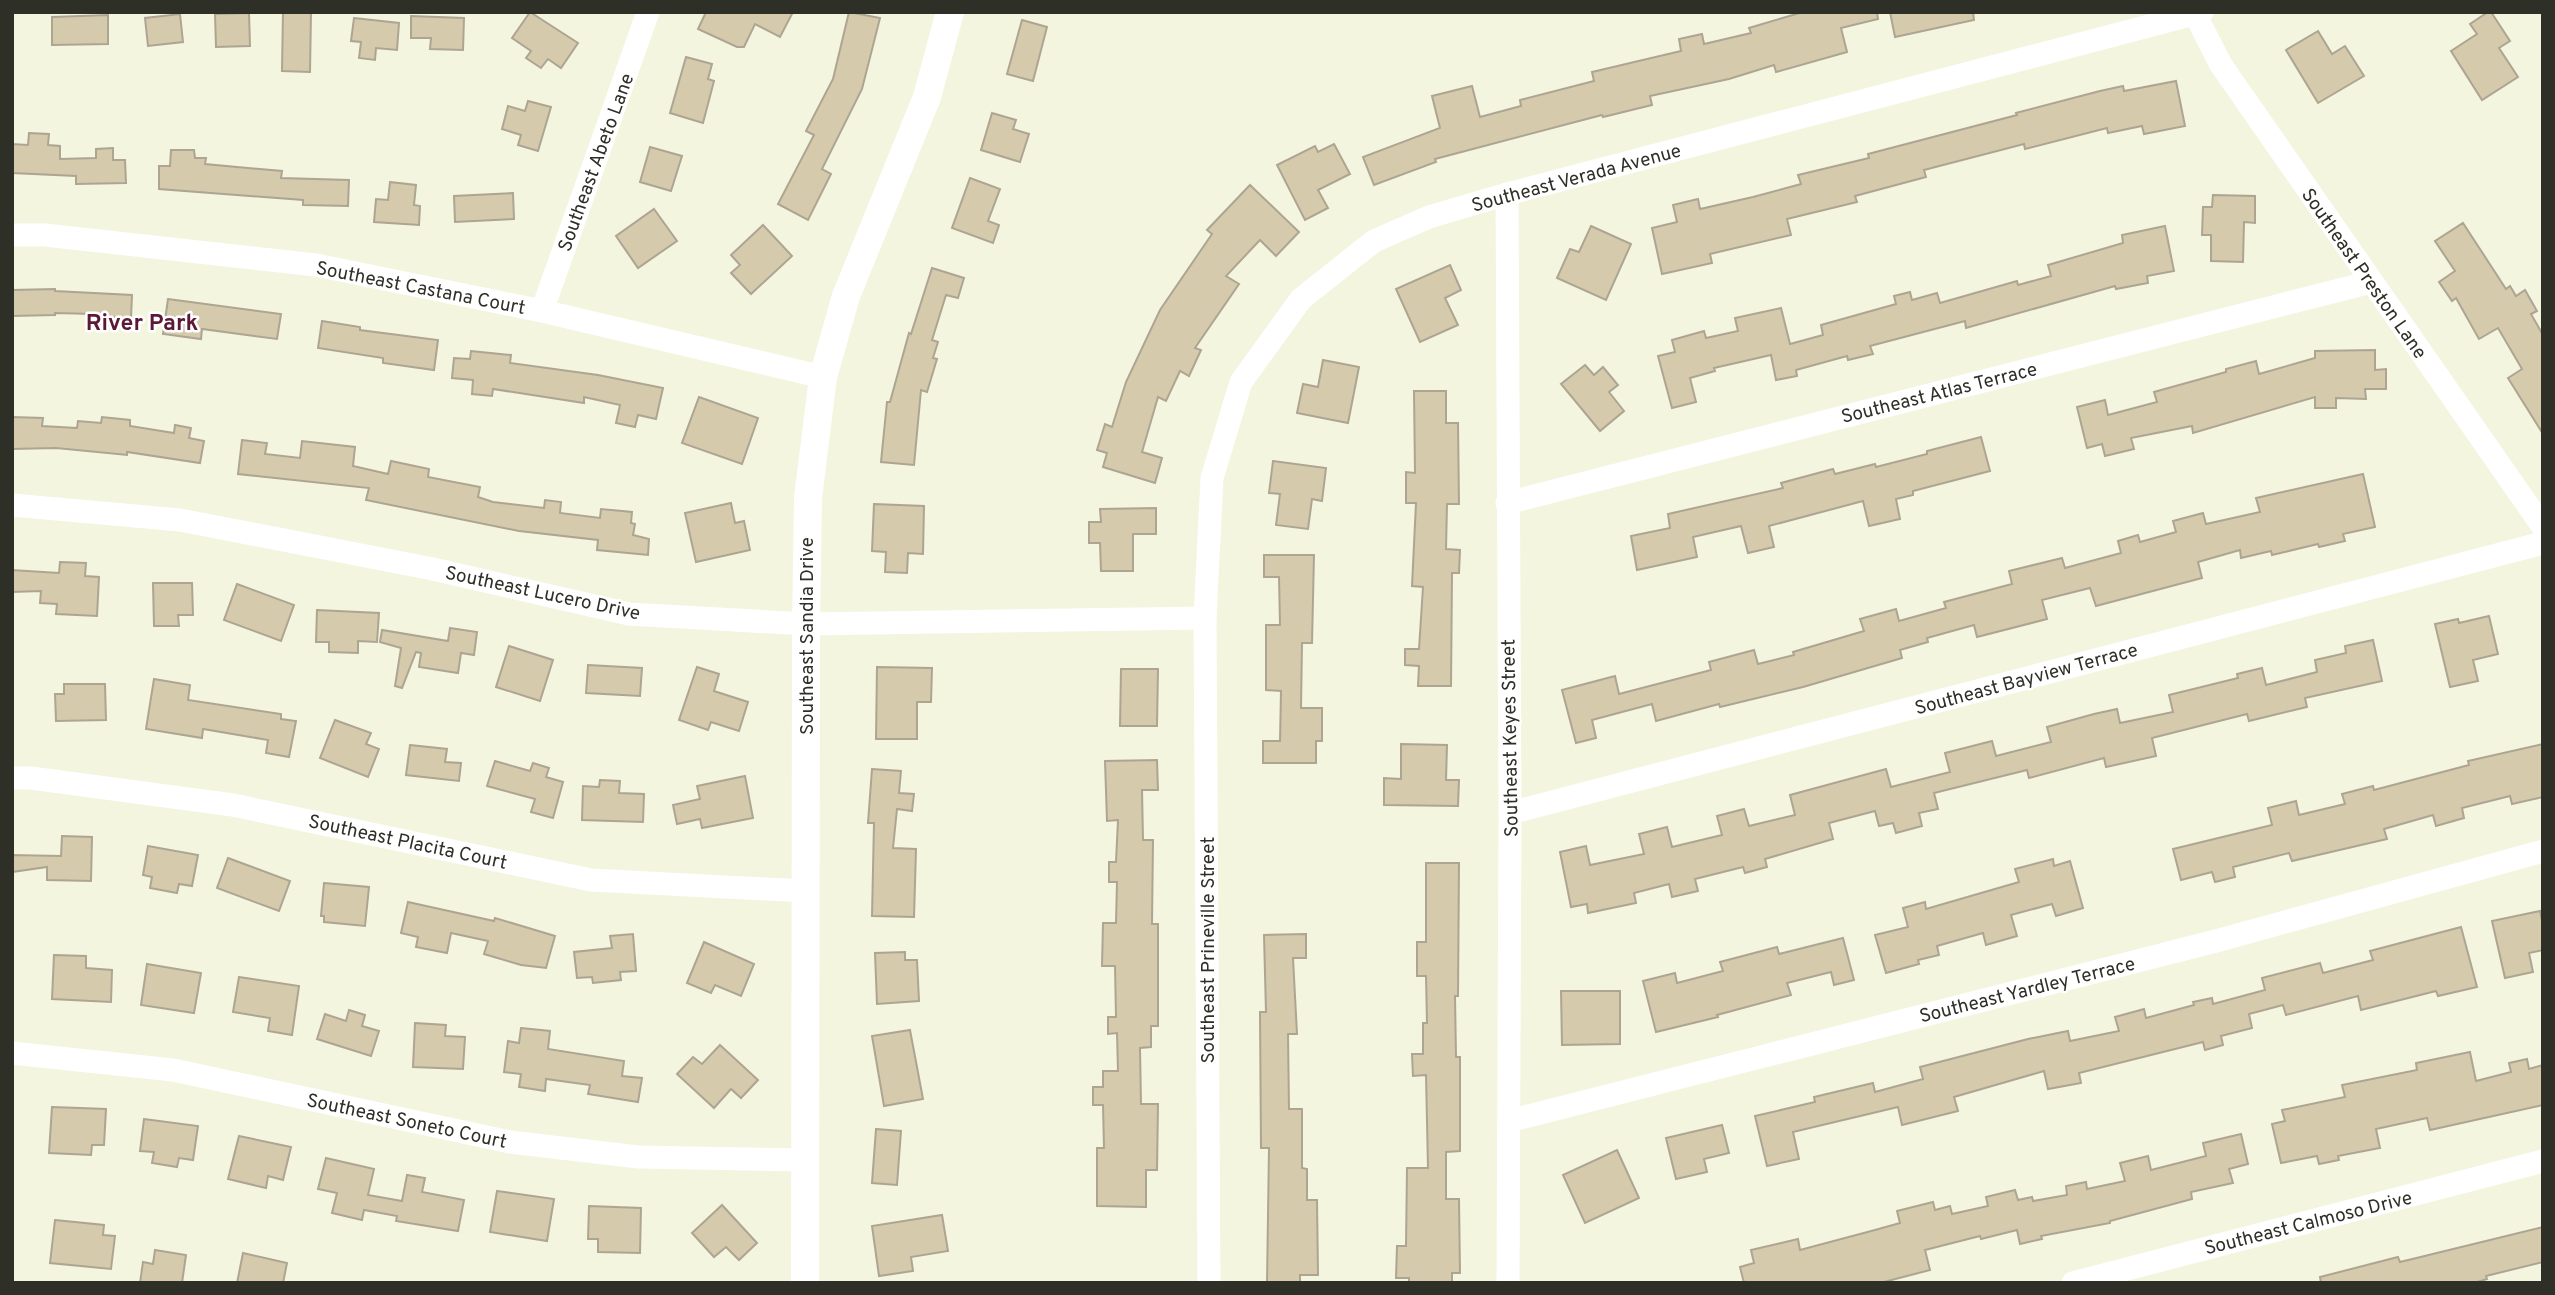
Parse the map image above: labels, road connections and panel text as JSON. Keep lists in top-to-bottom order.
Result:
{
  "streets": {
    "street": [
      "Southeast Abeto Lane",
      "Southeast Verada Avenue",
      "Southeast Preston Lane",
      "Southeast Castana Court",
      "Southeast Atlas Terrace",
      "Southeast Lucero Drive",
      "Southeast Sandia Drive",
      "Southeast Bayview Terrace",
      "Southeast Keyes Street",
      "Southeast Placita Court",
      "Southeast Prineville Street",
      "Southeast Yardley Terrace",
      "Southeast Soneto Court",
      "Southeast Calmoso Drive"
    ]
  },
  "crossings": [
    ["Southeast Abeto Lane", "Southeast Castana Court"],
    ["Southeast Verada Avenue", "Southeast Preston Lane"],
    ["Southeast Verada Avenue", "Southeast Lucero Drive"],
    ["Southeast Verada Avenue", "Southeast Keyes Street"],
    ["Southeast Verada Avenue", "Southeast Prineville Street"],
    ["Southeast Preston Lane", "Southeast Atlas Terrace"],
    ["Southeast Castana Court", "Southeast Sandia Drive"],
    ["Southeast Atlas Terrace", "Southeast Keyes Street"],
    ["Southeast Lucero Drive", "Southeast Sandia Drive"],
    ["Southeast Lucero Drive", "Southeast Prineville Street"],
    ["Southeast Sandia Drive", "Southeast Placita Court"],
    ["Southeast Sandia Drive", "Southeast Soneto Court"],
    ["Southeast Bayview Terrace", "Southeast Keyes Street"],
    ["Southeast Keyes Street", "Southeast Yardley Terrace"]
  ],
  "districts": ["River Park"]
}
